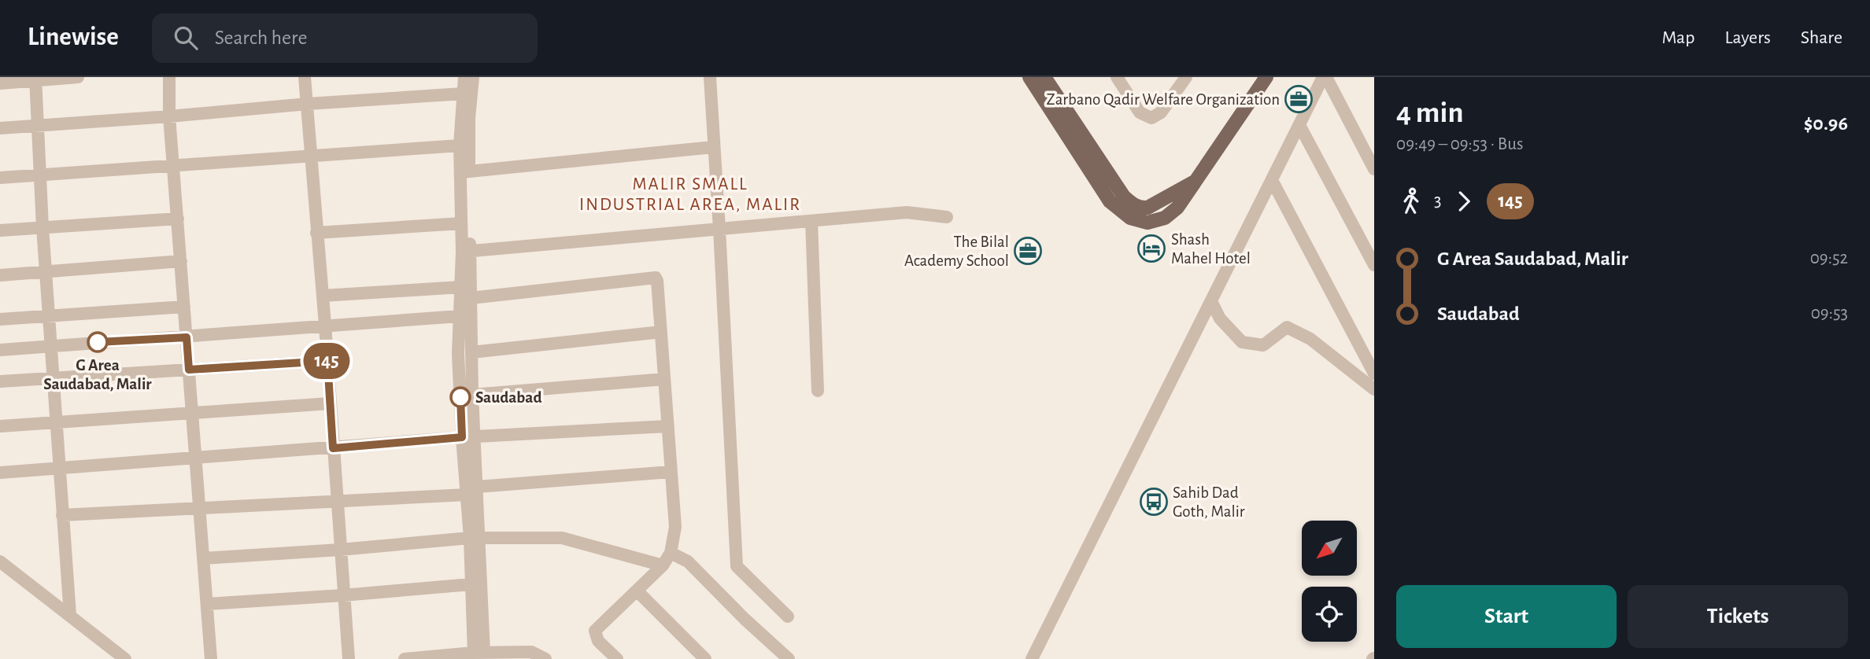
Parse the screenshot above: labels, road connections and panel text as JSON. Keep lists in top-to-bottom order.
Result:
{
  "districts": ["MALIR SMALL INDUSTRIAL AREA, MALIR"],
  "places": {
    "office": ["Zarbano Qadir Welfare Organization", "The Bilal Academy School"],
    "hotel": ["Shash Mahel Hotel"],
    "other": ["G Area Saudabad, Malir", "Saudabad"],
    "bus stop": ["Sahib Dad Goth, Malir"]
  },
  "lines": ["bus line 145"],
  "north": "bottom left",
  "page": {
    "header": "Linewise",
    "search": "Search here",
    "nav": ["Map", "Layers", "Share"],
    "on_map": "145",
    "heading": ["4 min", "09:49 – 09:53 · Bus", "$0.96"],
    "legs": ["3", "145"],
    "list": [
      {
        "name": "G Area Saudabad, Malir",
        "value": "09:52"
      },
      {
        "name": "Saudabad",
        "value": "09:53"
      }
    ],
    "buttons": ["Start", "Tickets"]
  }
}
